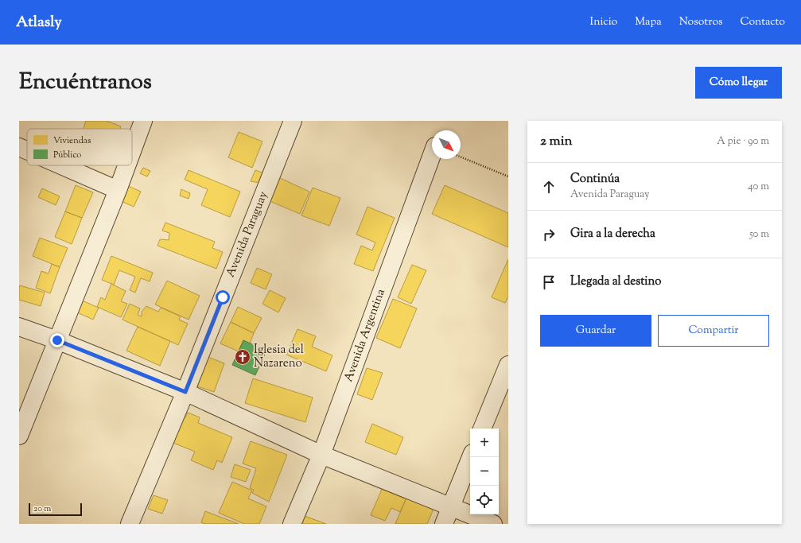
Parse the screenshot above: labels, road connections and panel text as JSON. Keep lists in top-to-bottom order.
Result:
{
  "streets": {
    "street": ["Avenida Paraguay", "Avenida Argentina"]
  },
  "places": {
    "church": ["Iglesia del Nazareno"]
  },
  "legend": ["Viviendas", "Público"],
  "scale_bar": "20 m",
  "north": "bottom right",
  "page": {
    "header": "Atlasly",
    "nav": [
      "Inicio",
      "Mapa",
      "Nosotros",
      "Contacto"
    ],
    "title": "Encuéntranos",
    "buttons": [
      "Cómo llegar",
      ["Guardar", "Compartir"]
    ],
    "heading": ["2 min", "A pie · 90 m"],
    "list": [
      ["Continúa", "Avenida Paraguay", "40 m"],
      ["Gira a la derecha", "50 m"],
      "Llegada al destino"
    ],
    "map_buttons": ["+", "−"],
    "scale": "20 m"
  }
}
